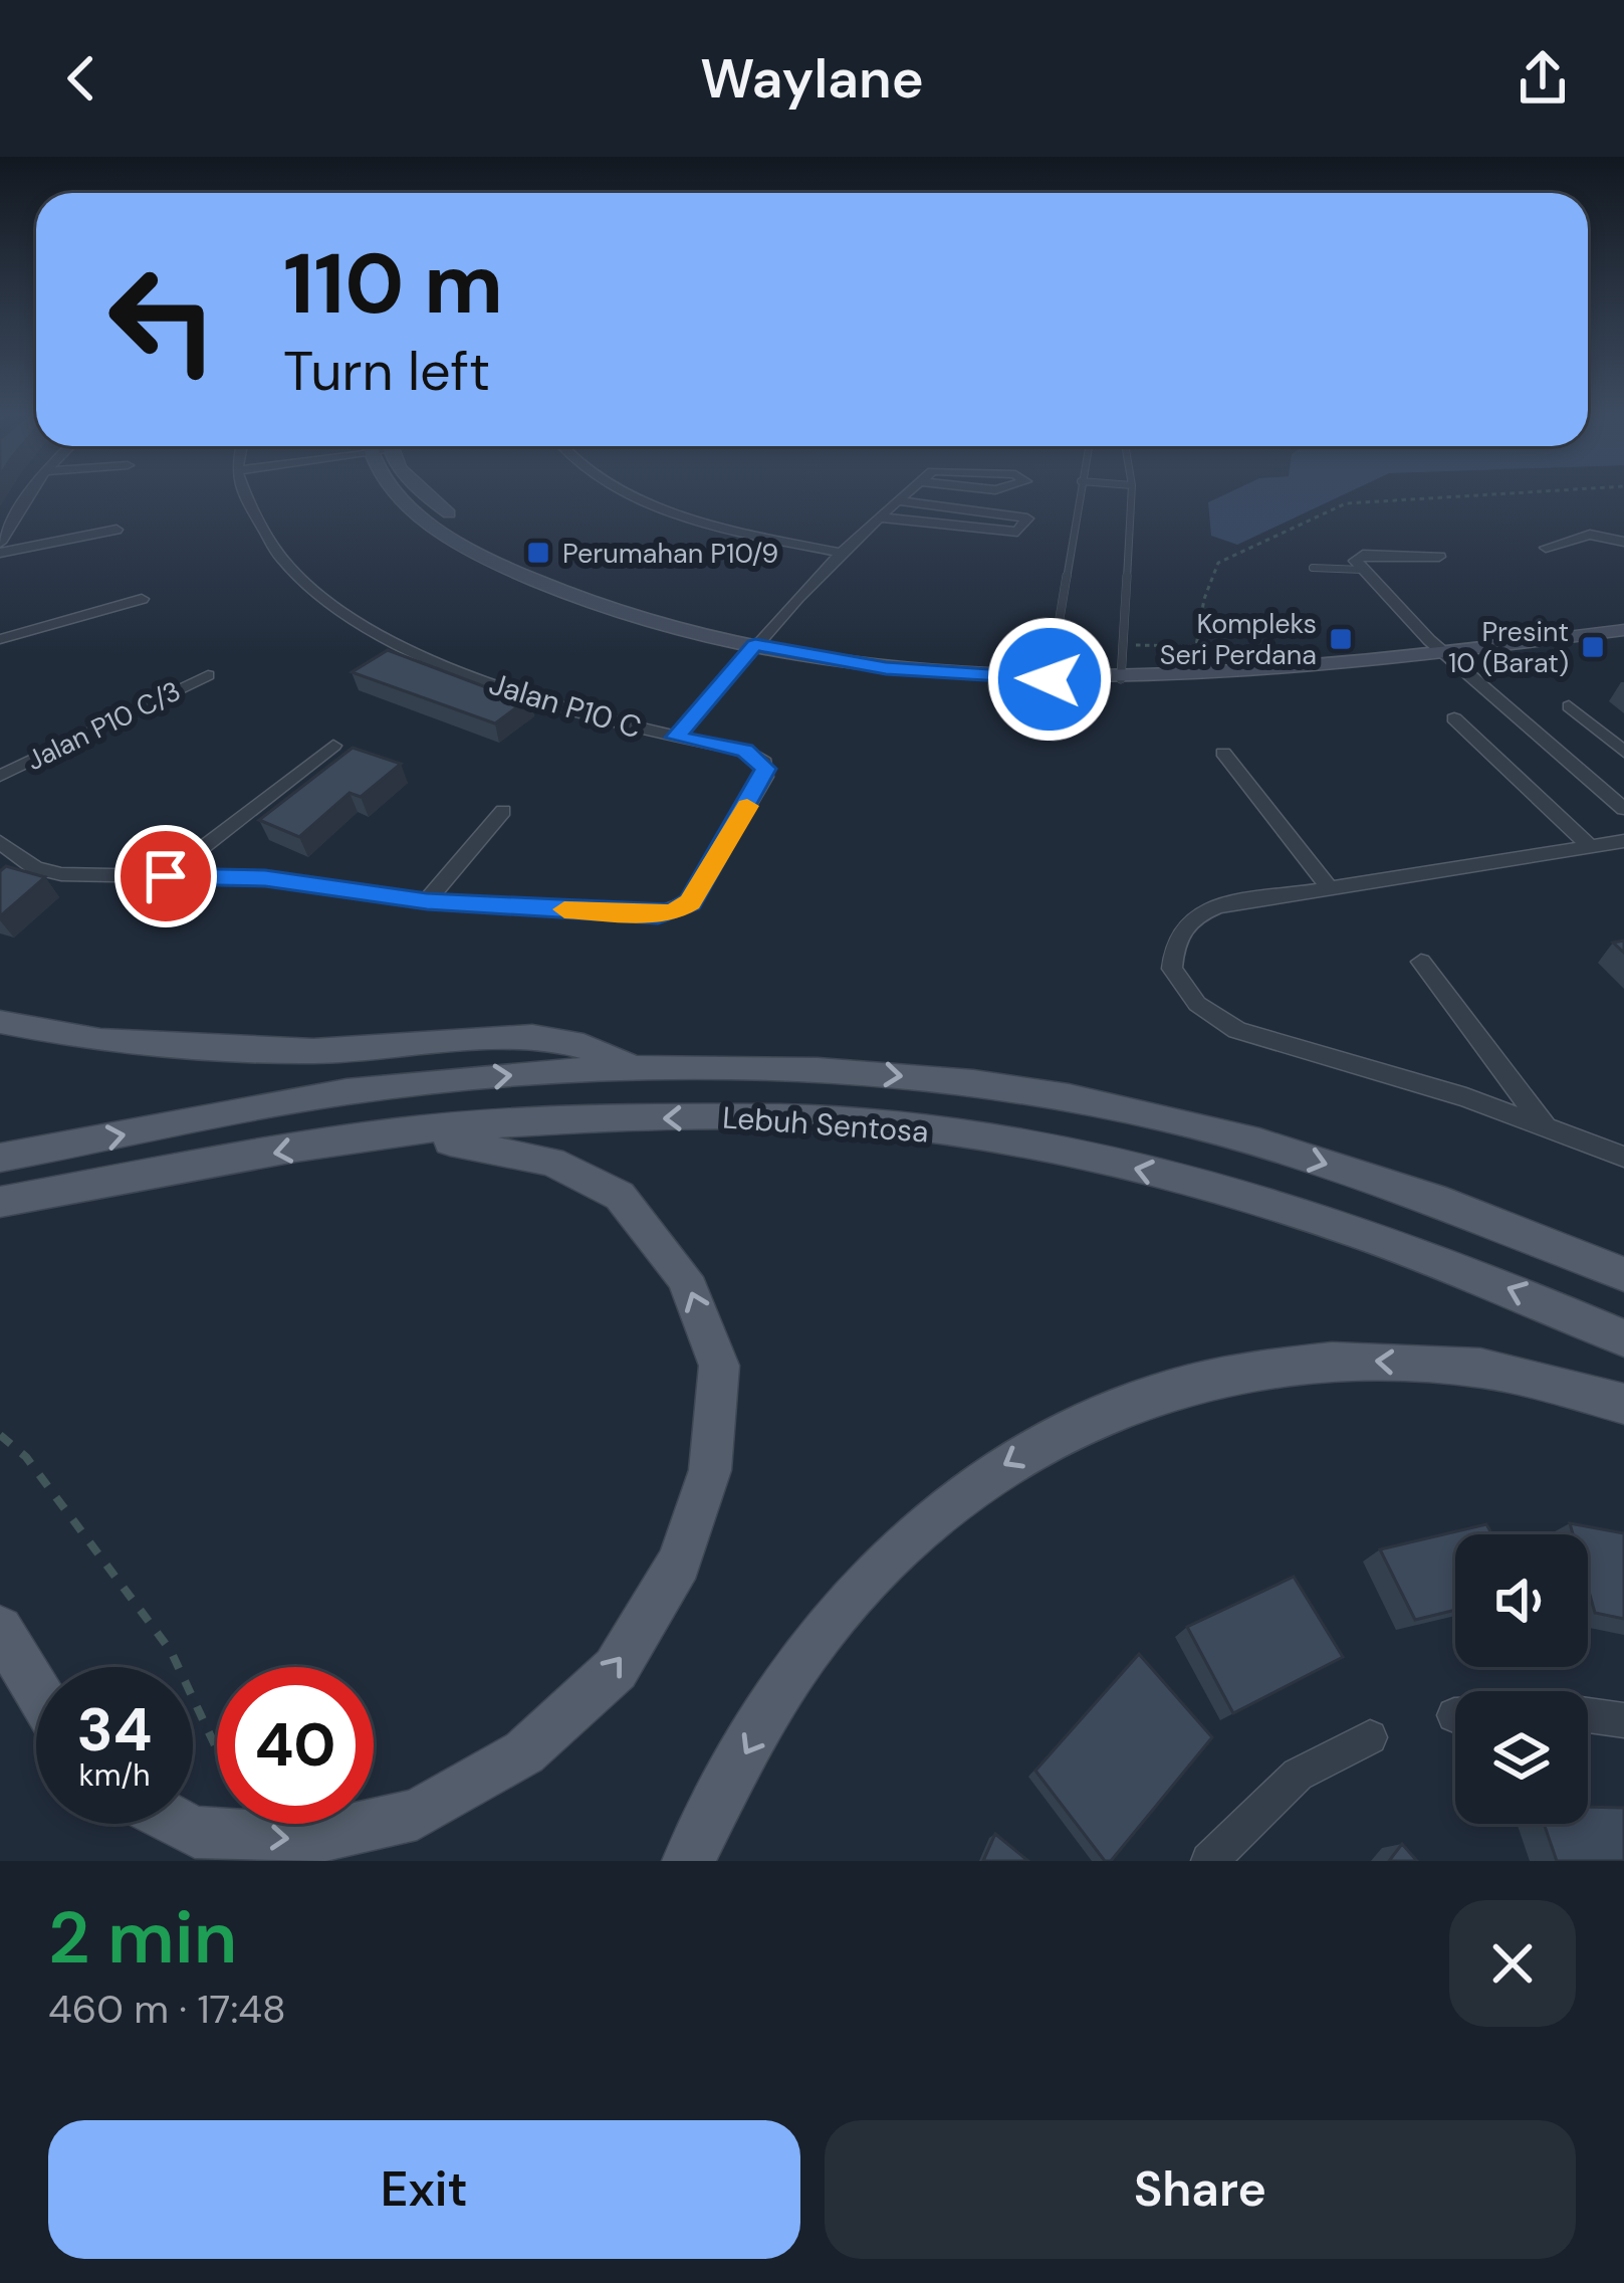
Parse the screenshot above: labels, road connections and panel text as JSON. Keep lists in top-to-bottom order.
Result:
{
  "streets": {
    "main road": ["Lebuh Sentosa"],
    "street": ["Jalan P10 C", "Jalan P10 C/3"]
  },
  "places": {
    "transit": ["Perumahan P10/9", "Kompleks Seri Perdana", "Presint 10 (Barat)"]
  },
  "page": {
    "header": "Waylane",
    "turn": ["110 m", "Turn left"],
    "speed": "34 km/h",
    "limit": "40",
    "heading": ["2 min", "460 m · 17:48"],
    "buttons": ["Exit", "Share"]
  }
}
